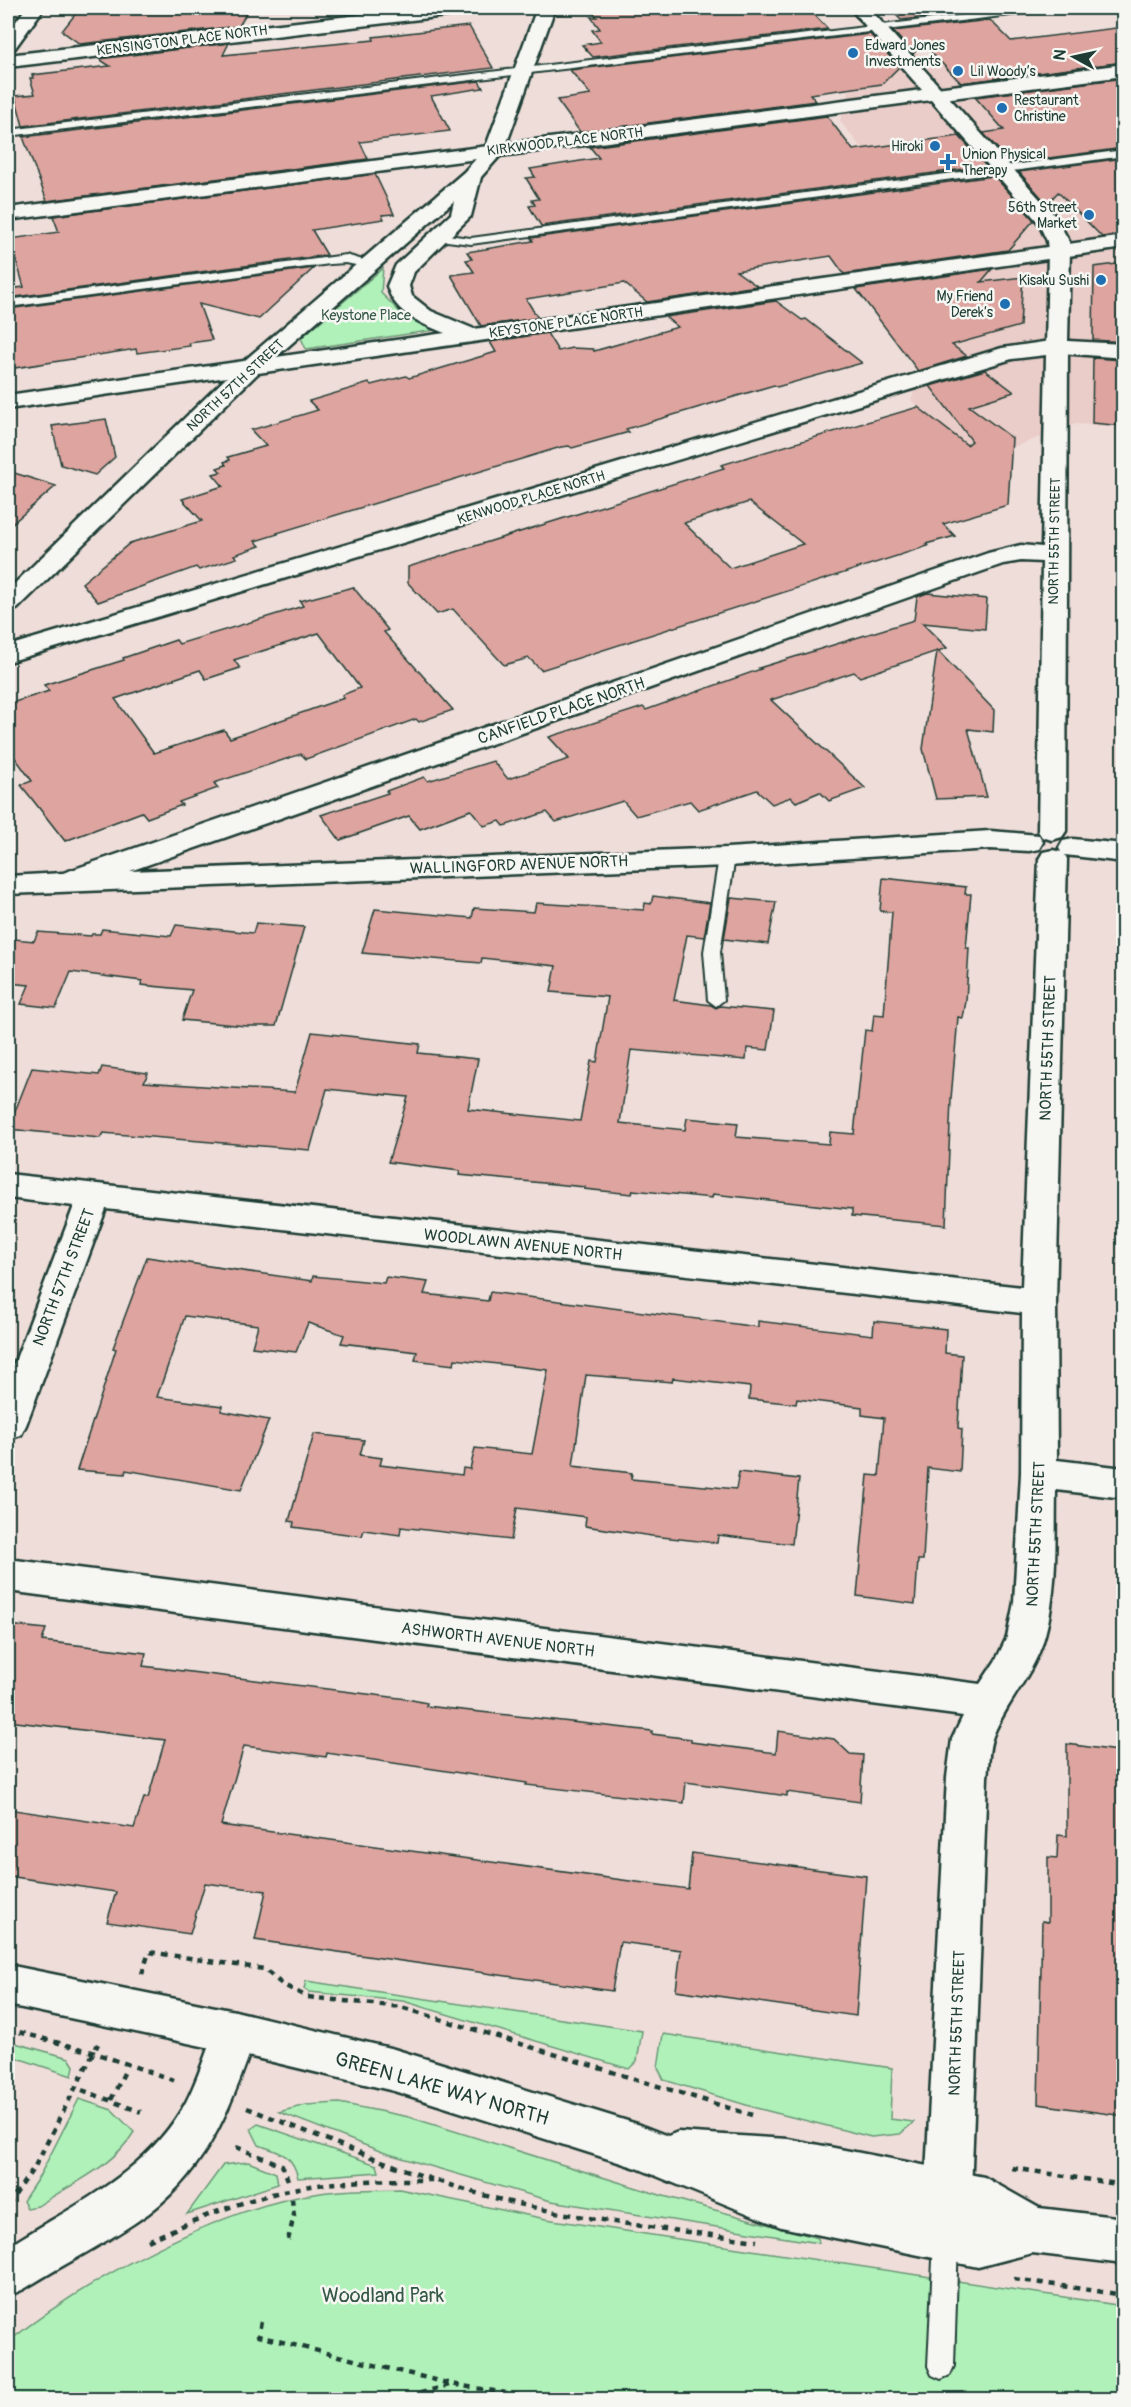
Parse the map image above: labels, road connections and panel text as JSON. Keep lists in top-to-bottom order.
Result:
{
  "streets": {
    "street": [
      "KENSINGTON PLACE NORTH",
      "KIRKWOOD PLACE NORTH",
      "KEYSTONE PLACE NORTH",
      "NORTH 57TH STREET",
      "KENWOOD PLACE NORTH",
      "NORTH 55TH STREET",
      "CANFIELD PLACE NORTH",
      "WALLINGFORD AVENUE NORTH",
      "WOODLAWN AVENUE NORTH",
      "ASHWORTH AVENUE NORTH",
      "GREEN LAKE WAY NORTH"
    ]
  },
  "crossings": [
    ["KIRKWOOD PLACE NORTH", "NORTH 57TH STREET"],
    ["KEYSTONE PLACE NORTH", "NORTH 57TH STREET"],
    ["KEYSTONE PLACE NORTH", "NORTH 55TH STREET"],
    ["NORTH 57TH STREET", "WOODLAWN AVENUE NORTH"],
    ["KENWOOD PLACE NORTH", "NORTH 55TH STREET"],
    ["NORTH 55TH STREET", "CANFIELD PLACE NORTH"],
    ["NORTH 55TH STREET", "WALLINGFORD AVENUE NORTH"],
    ["NORTH 55TH STREET", "WOODLAWN AVENUE NORTH"],
    ["NORTH 55TH STREET", "ASHWORTH AVENUE NORTH"],
    ["NORTH 55TH STREET", "GREEN LAKE WAY NORTH"],
    ["CANFIELD PLACE NORTH", "WALLINGFORD AVENUE NORTH"]
  ],
  "parks": ["Keystone Place", "Woodland Park"],
  "places": {
    "other": [
      "Edward Jones Investments",
      "Lil Woody’s",
      "Restaurant Christine",
      "Hiroki",
      "56th Street Market",
      "Kisaku Sushi",
      "My Friend Derek’s"
    ],
    "health": ["Union Physical Therapy"]
  },
  "north": "left"
}
